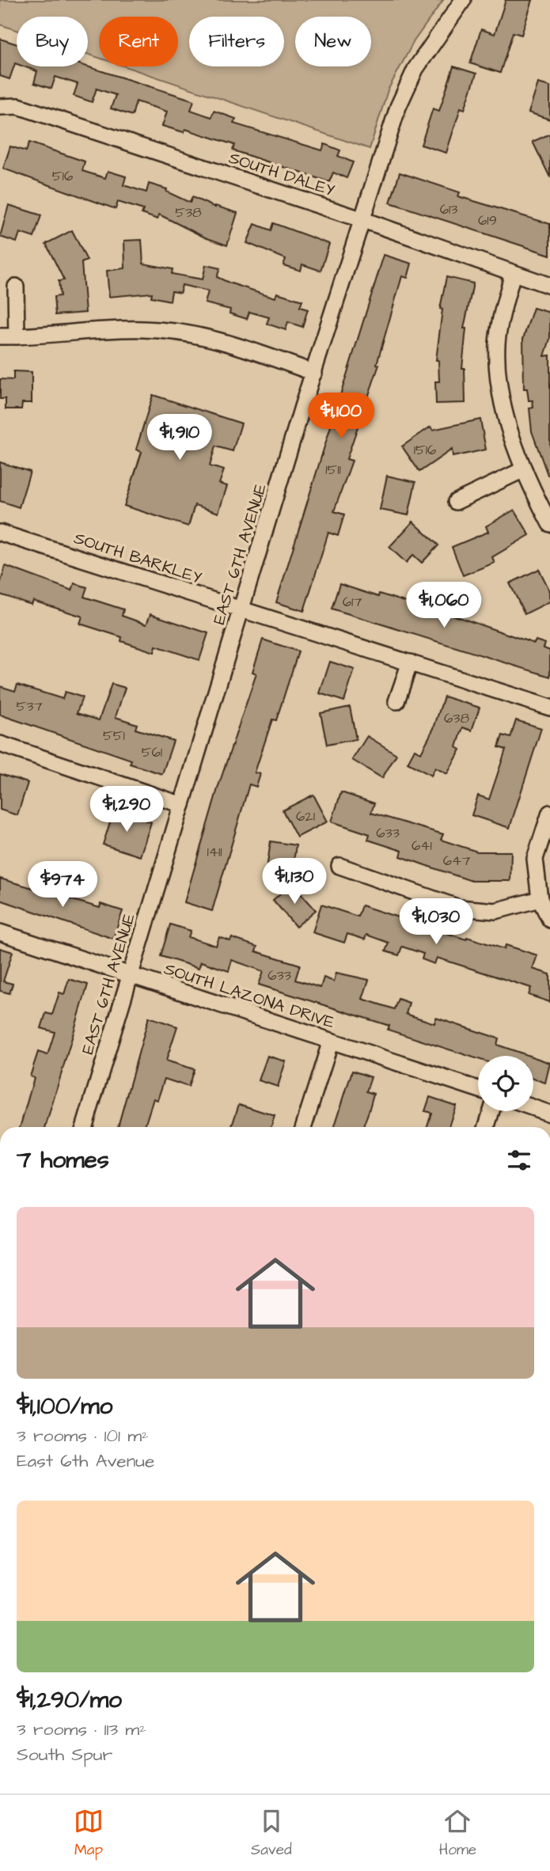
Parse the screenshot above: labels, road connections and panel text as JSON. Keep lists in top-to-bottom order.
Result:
{
  "streets": {
    "street": [
      "SOUTH DALEY",
      "EAST 6TH AVENUE",
      "SOUTH BARKLEY",
      "SOUTH LAZONA DRIVE"
    ]
  },
  "crossings": [
    ["SOUTH DALEY", "EAST 6TH AVENUE"],
    ["EAST 6TH AVENUE", "SOUTH BARKLEY"],
    ["EAST 6TH AVENUE", "SOUTH LAZONA DRIVE"]
  ],
  "house_numbers": [
    "516",
    "613",
    "538",
    "619",
    "1516",
    "1511",
    "617",
    "537",
    "638",
    "551",
    "561",
    "621",
    "633",
    "641",
    "1411",
    "647",
    "633"
  ],
  "page": {
    "chip": [
      "Buy",
      "Rent",
      "Filters",
      "New"
    ],
    "price": [
      "$1,100",
      "$1,910",
      "$1,060",
      "$1,290",
      "$1,130",
      "$974",
      "$1,030"
    ],
    "heading": "7 homes",
    "list": [
      {
        "name": "$1,100/mo",
        "note": "3 rooms · 101 m² · East 6th Avenue"
      },
      {
        "name": "$1,290/mo",
        "note": "3 rooms · 113 m² · South Spur"
      }
    ],
    "tabs": ["Map", "Saved", "Home"]
  }
}
